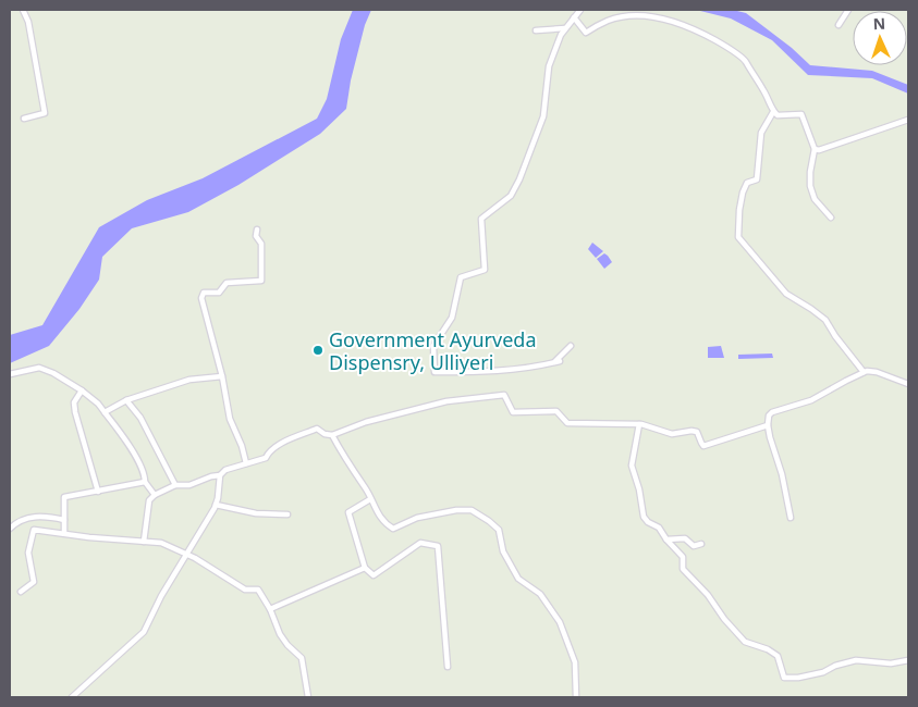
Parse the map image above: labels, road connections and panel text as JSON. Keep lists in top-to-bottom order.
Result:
{
  "places": ["Government Ayurveda Dispensry, Ulliyeri"],
  "north": "top"
}
